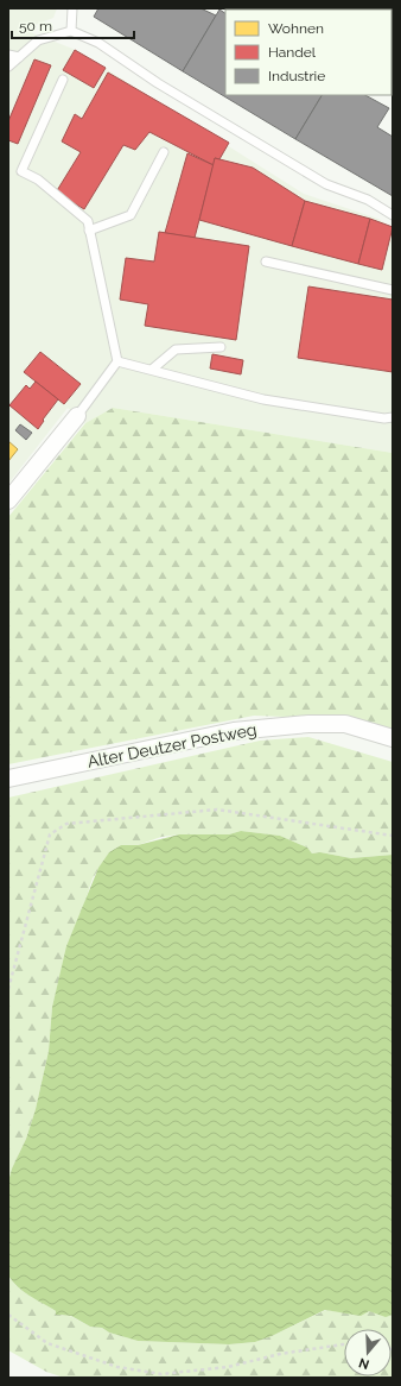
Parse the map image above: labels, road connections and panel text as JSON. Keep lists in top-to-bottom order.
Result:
{
  "streets": {
    "street": ["Alter Deutzer Postweg"]
  },
  "legend": ["Wohnen", "Handel", "Industrie"],
  "scale_bar": "50 m",
  "north": "bottom"
}
